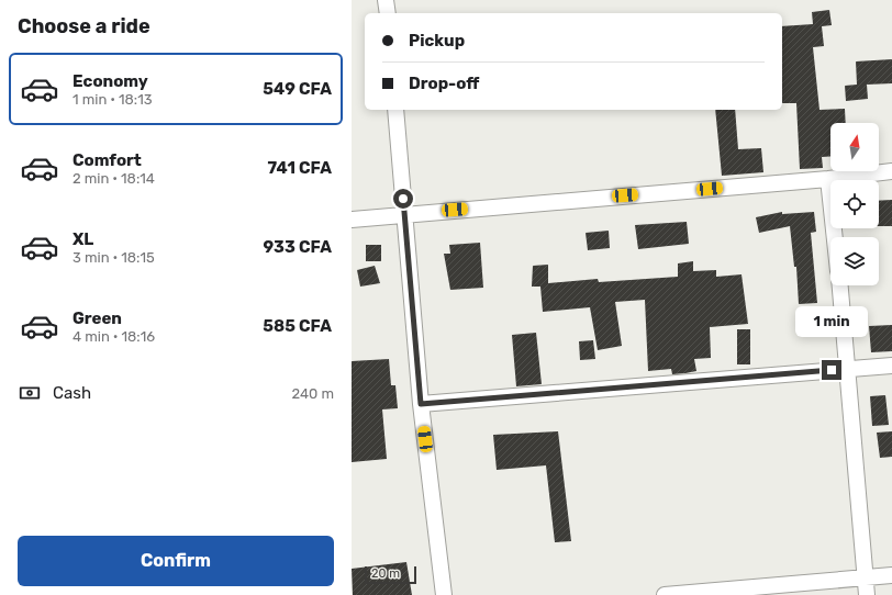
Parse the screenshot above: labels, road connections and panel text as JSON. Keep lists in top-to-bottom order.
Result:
{
  "scale_bar": "20 m",
  "north": "top",
  "page": {
    "heading": "Choose a ride",
    "banner": ["Pickup", "Drop-off"],
    "list": [
      {
        "name": "Economy",
        "note": "1 min · 18:13",
        "value": "549 CFA"
      },
      {
        "name": "Comfort",
        "note": "2 min · 18:14",
        "value": "741 CFA"
      },
      {
        "name": "XL",
        "note": "3 min · 18:15",
        "value": "933 CFA"
      },
      {
        "name": "Green",
        "note": "4 min · 18:16",
        "value": "585 CFA"
      }
    ],
    "bubble": "1 min",
    "pay": ["Cash", "240 m"],
    "buttons": "Confirm",
    "scale": "20 m"
  }
}
